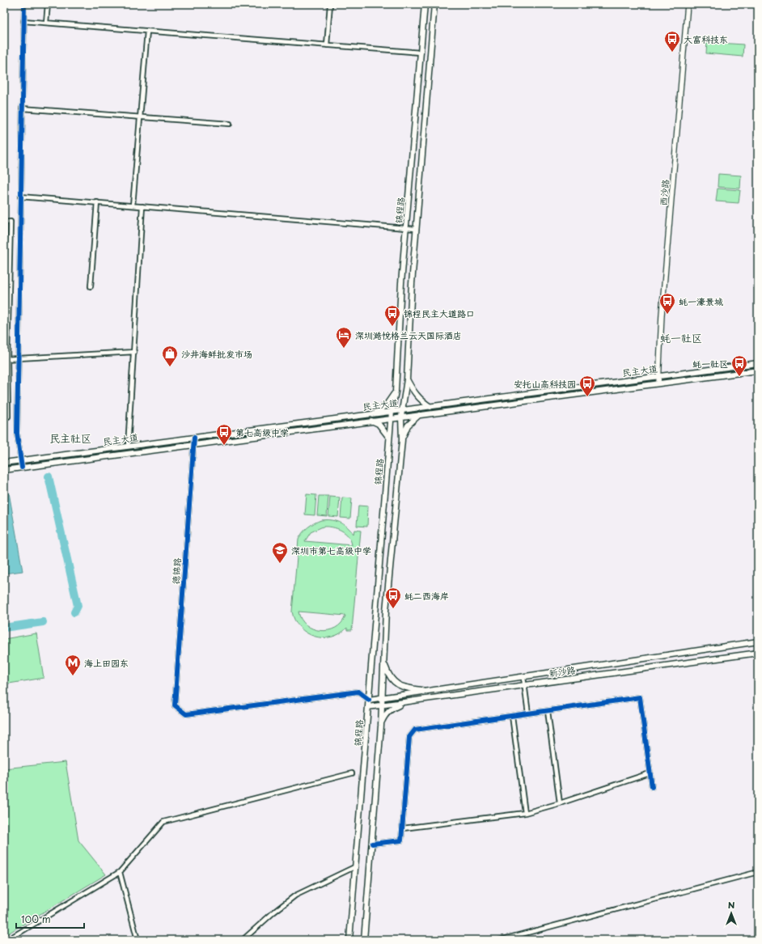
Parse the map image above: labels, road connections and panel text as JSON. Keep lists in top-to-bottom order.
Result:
{
  "streets": {
    "main road": ["锦程路", "民主大道", "新沙路"],
    "street": ["西沙路", "德锦路"]
  },
  "crossings": [
    ["西沙路", "民主大道"],
    ["锦程路", "民主大道"],
    ["锦程路", "新沙路"],
    ["民主大道", "德锦路"]
  ],
  "districts": ["蚝一社区", "民主社区"],
  "places": {
    "bus stop": [
      "大富科技东",
      "蚝一濠景城",
      "锦程民主大道路口",
      "蚝一社区",
      "安托山高科技园",
      "第七高级中学",
      "蚝二西海岸"
    ],
    "hotel": ["深圳澔悦格兰云天国际酒店"],
    "shop": ["沙井海鲜批发市场"],
    "school or university": ["深圳市第七高级中学"],
    "metro station": ["海上田园东"]
  },
  "scale_bar": "100 m",
  "north": "top"
}
